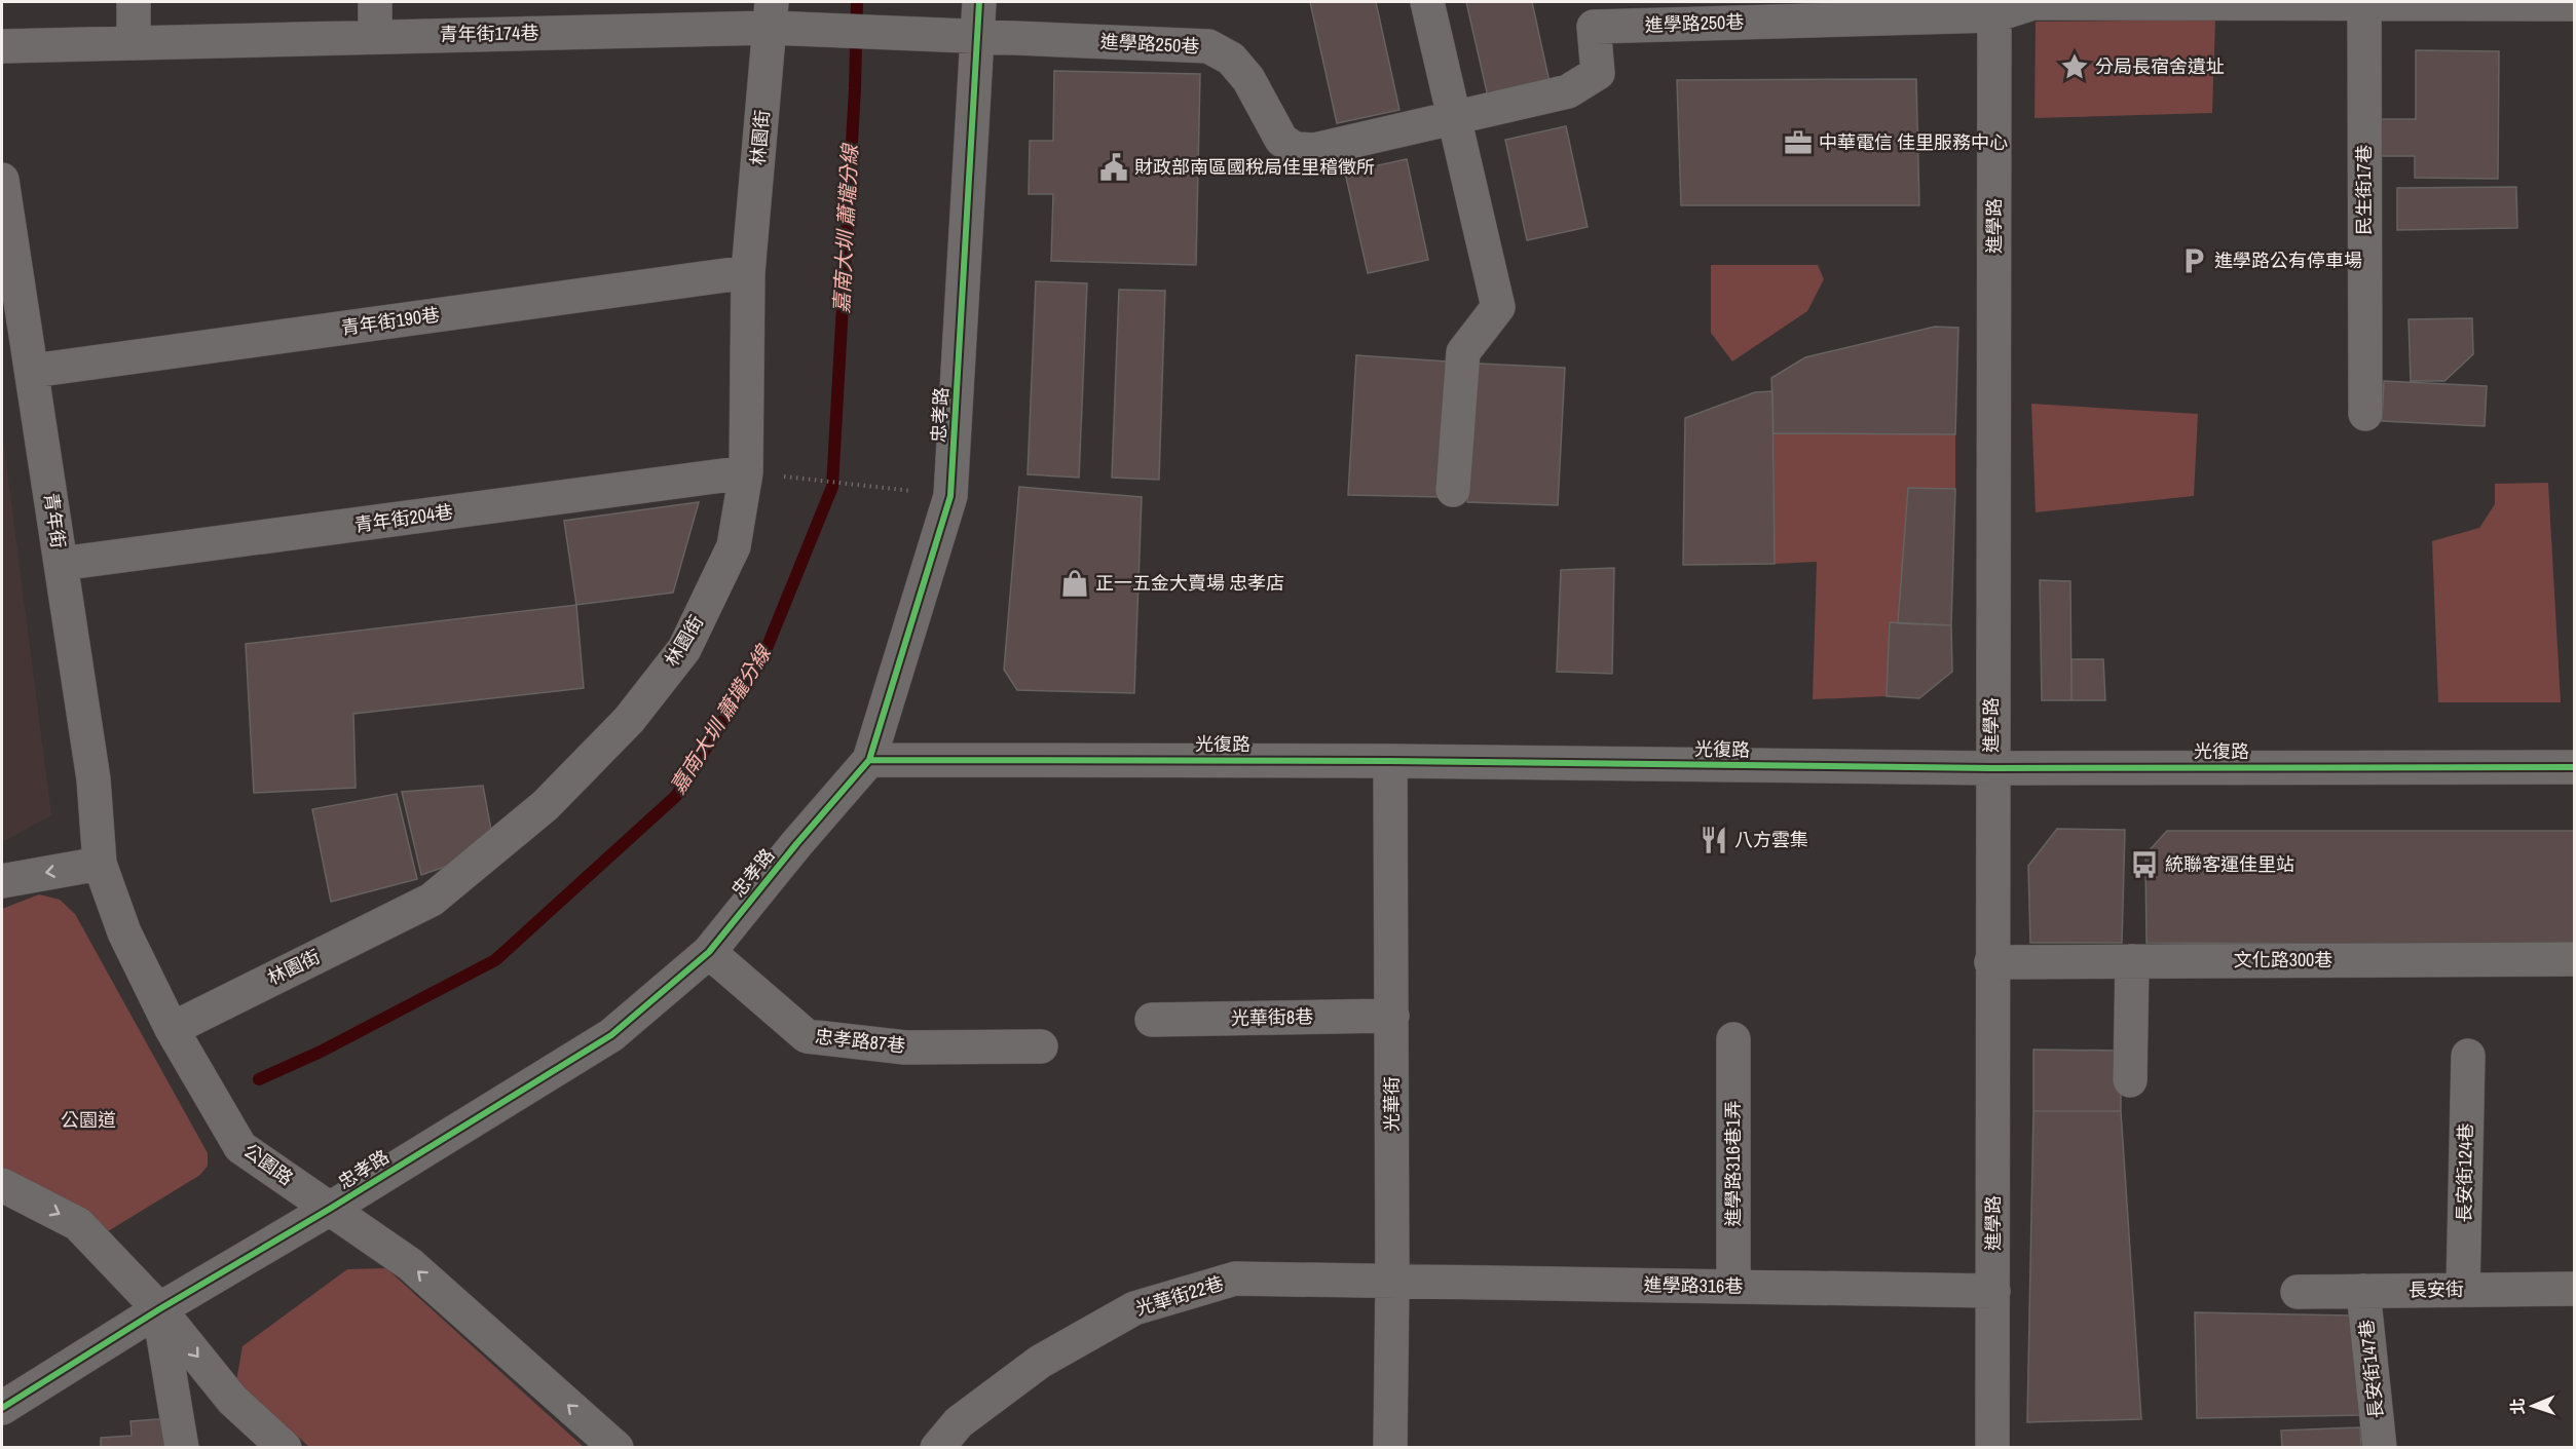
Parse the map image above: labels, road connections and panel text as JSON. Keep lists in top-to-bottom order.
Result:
{
  "streets": {
    "street": [
      "進學路250巷",
      "青年街174巷",
      "林園街",
      "民生街17巷",
      "進學路",
      "青年街190巷",
      "忠孝路",
      "青年街204巷",
      "青年街",
      "光復路",
      "文化路300巷",
      "光華街8巷",
      "忠孝路87巷",
      "光華街",
      "進學路316巷1弄",
      "公園路",
      "長安街124巷",
      "進學路316巷",
      "長安街",
      "光華街22巷",
      "長安街147巷"
    ]
  },
  "crossings": [
    ["進學路250巷", "青年街174巷"],
    ["進學路250巷", "進學路"],
    ["進學路250巷", "忠孝路"],
    ["青年街174巷", "林園街"],
    ["青年街174巷", "忠孝路"],
    ["林園街", "青年街190巷"],
    ["林園街", "青年街204巷"],
    ["林園街", "公園路"],
    ["進學路", "光復路"],
    ["進學路", "文化路300巷"],
    ["進學路", "進學路316巷"],
    ["青年街190巷", "青年街"],
    ["忠孝路", "光復路"],
    ["忠孝路", "忠孝路87巷"],
    ["忠孝路", "公園路"],
    ["青年街204巷", "青年街"],
    ["青年街", "公園路"],
    ["光復路", "光華街"],
    ["光華街8巷", "光華街"],
    ["光華街", "進學路316巷"],
    ["光華街", "光華街22巷"],
    ["進學路316巷1弄", "進學路316巷"],
    ["長安街124巷", "長安街"],
    ["進學路316巷", "光華街22巷"],
    ["長安街", "長安街147巷"]
  ],
  "one_way": ["公園路"],
  "water": ["嘉南大圳 蕭壠分線"],
  "parks": ["公園道"],
  "places": {
    "place": ["分局長宿舍遺址"],
    "office": ["中華電信 佳里服務中心"],
    "public building": ["財政部南區國稅局佳里稽徵所"],
    "parking": ["進學路公有停車場"],
    "shop": ["正一五金大賣場 忠孝店"],
    "restaurant": ["八方雲集"],
    "bus stop": ["統聯客運佳里站"]
  },
  "north": "left"
}
